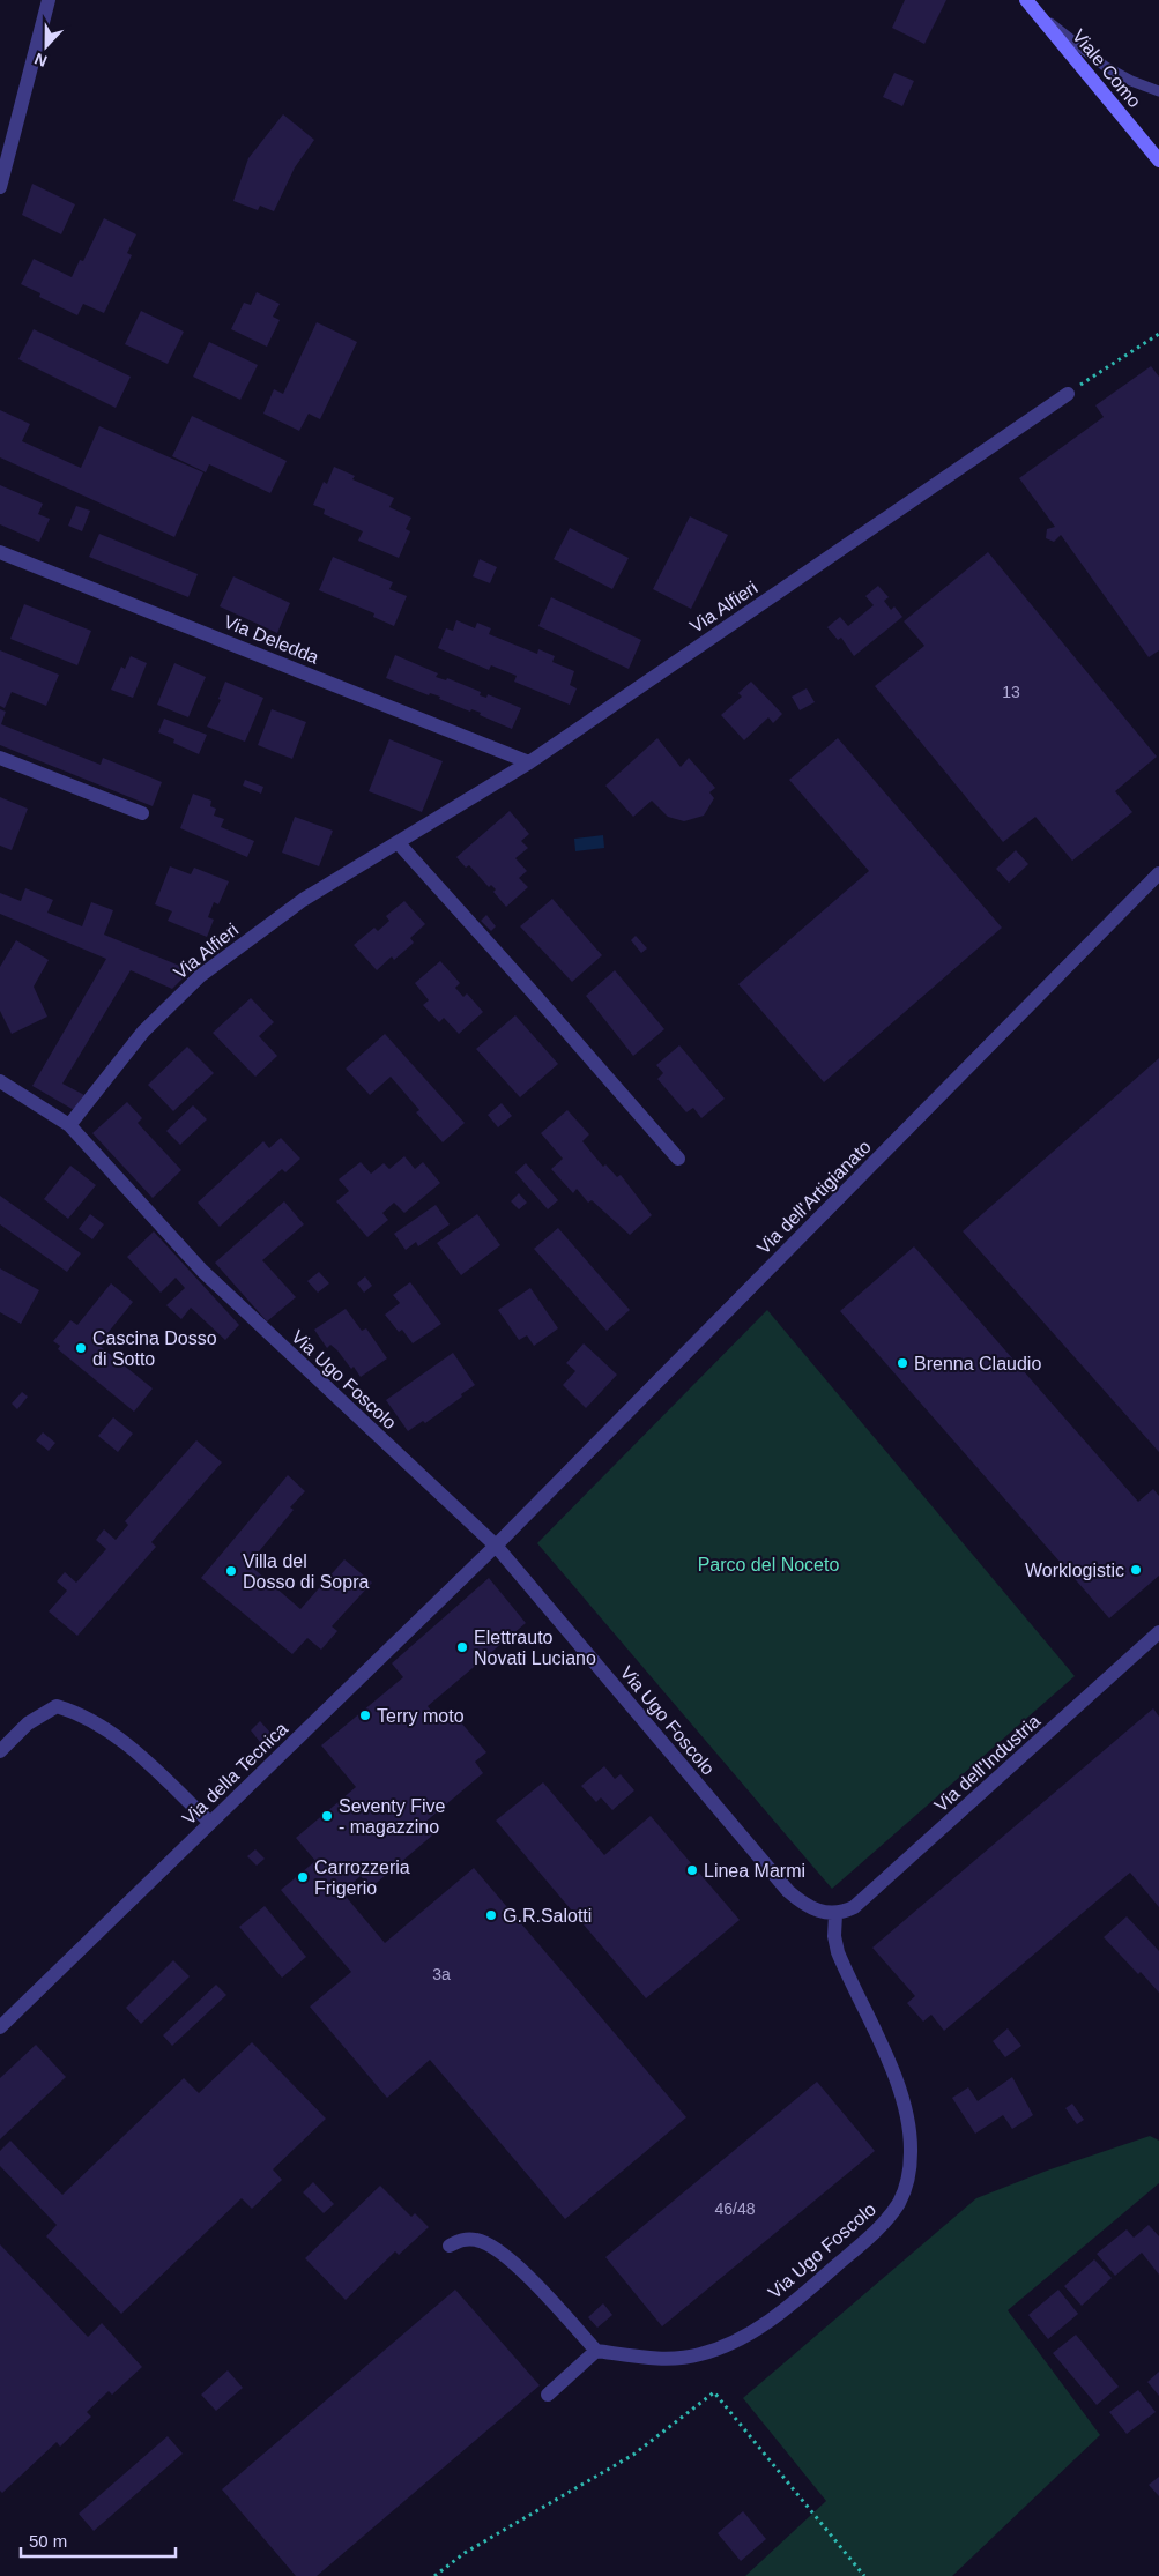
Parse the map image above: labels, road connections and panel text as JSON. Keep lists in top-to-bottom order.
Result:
{
  "streets": {
    "main road": ["Viale Como"],
    "street": [
      "Via Alfieri",
      "Via Deledda",
      "Via dell'Artigianato",
      "Via Ugo Foscolo",
      "Via dell'Industria",
      "Via della Tecnica"
    ]
  },
  "crossings": [
    ["Via Alfieri", "Via Deledda"],
    ["Via Alfieri", "Via Ugo Foscolo"],
    ["Via dell'Artigianato", "Via Ugo Foscolo"],
    ["Via dell'Artigianato", "Via della Tecnica"],
    ["Via Ugo Foscolo", "Via dell'Industria"],
    ["Via Ugo Foscolo", "Via della Tecnica"]
  ],
  "parks": ["Parco del Noceto"],
  "places": [
    "Cascina Dosso di Sotto",
    "Brenna Claudio",
    "Worklogistic",
    "Villa del Dosso di Sopra",
    "Elettrauto Novati Luciano",
    "Terry moto",
    "Seventy Five - magazzino",
    "Linea Marmi",
    "Carrozzeria Frigerio",
    "G.R.Salotti"
  ],
  "house_numbers": ["13", "3a", "46/48"],
  "scale_bar": "50 m",
  "north": "bottom"
}
